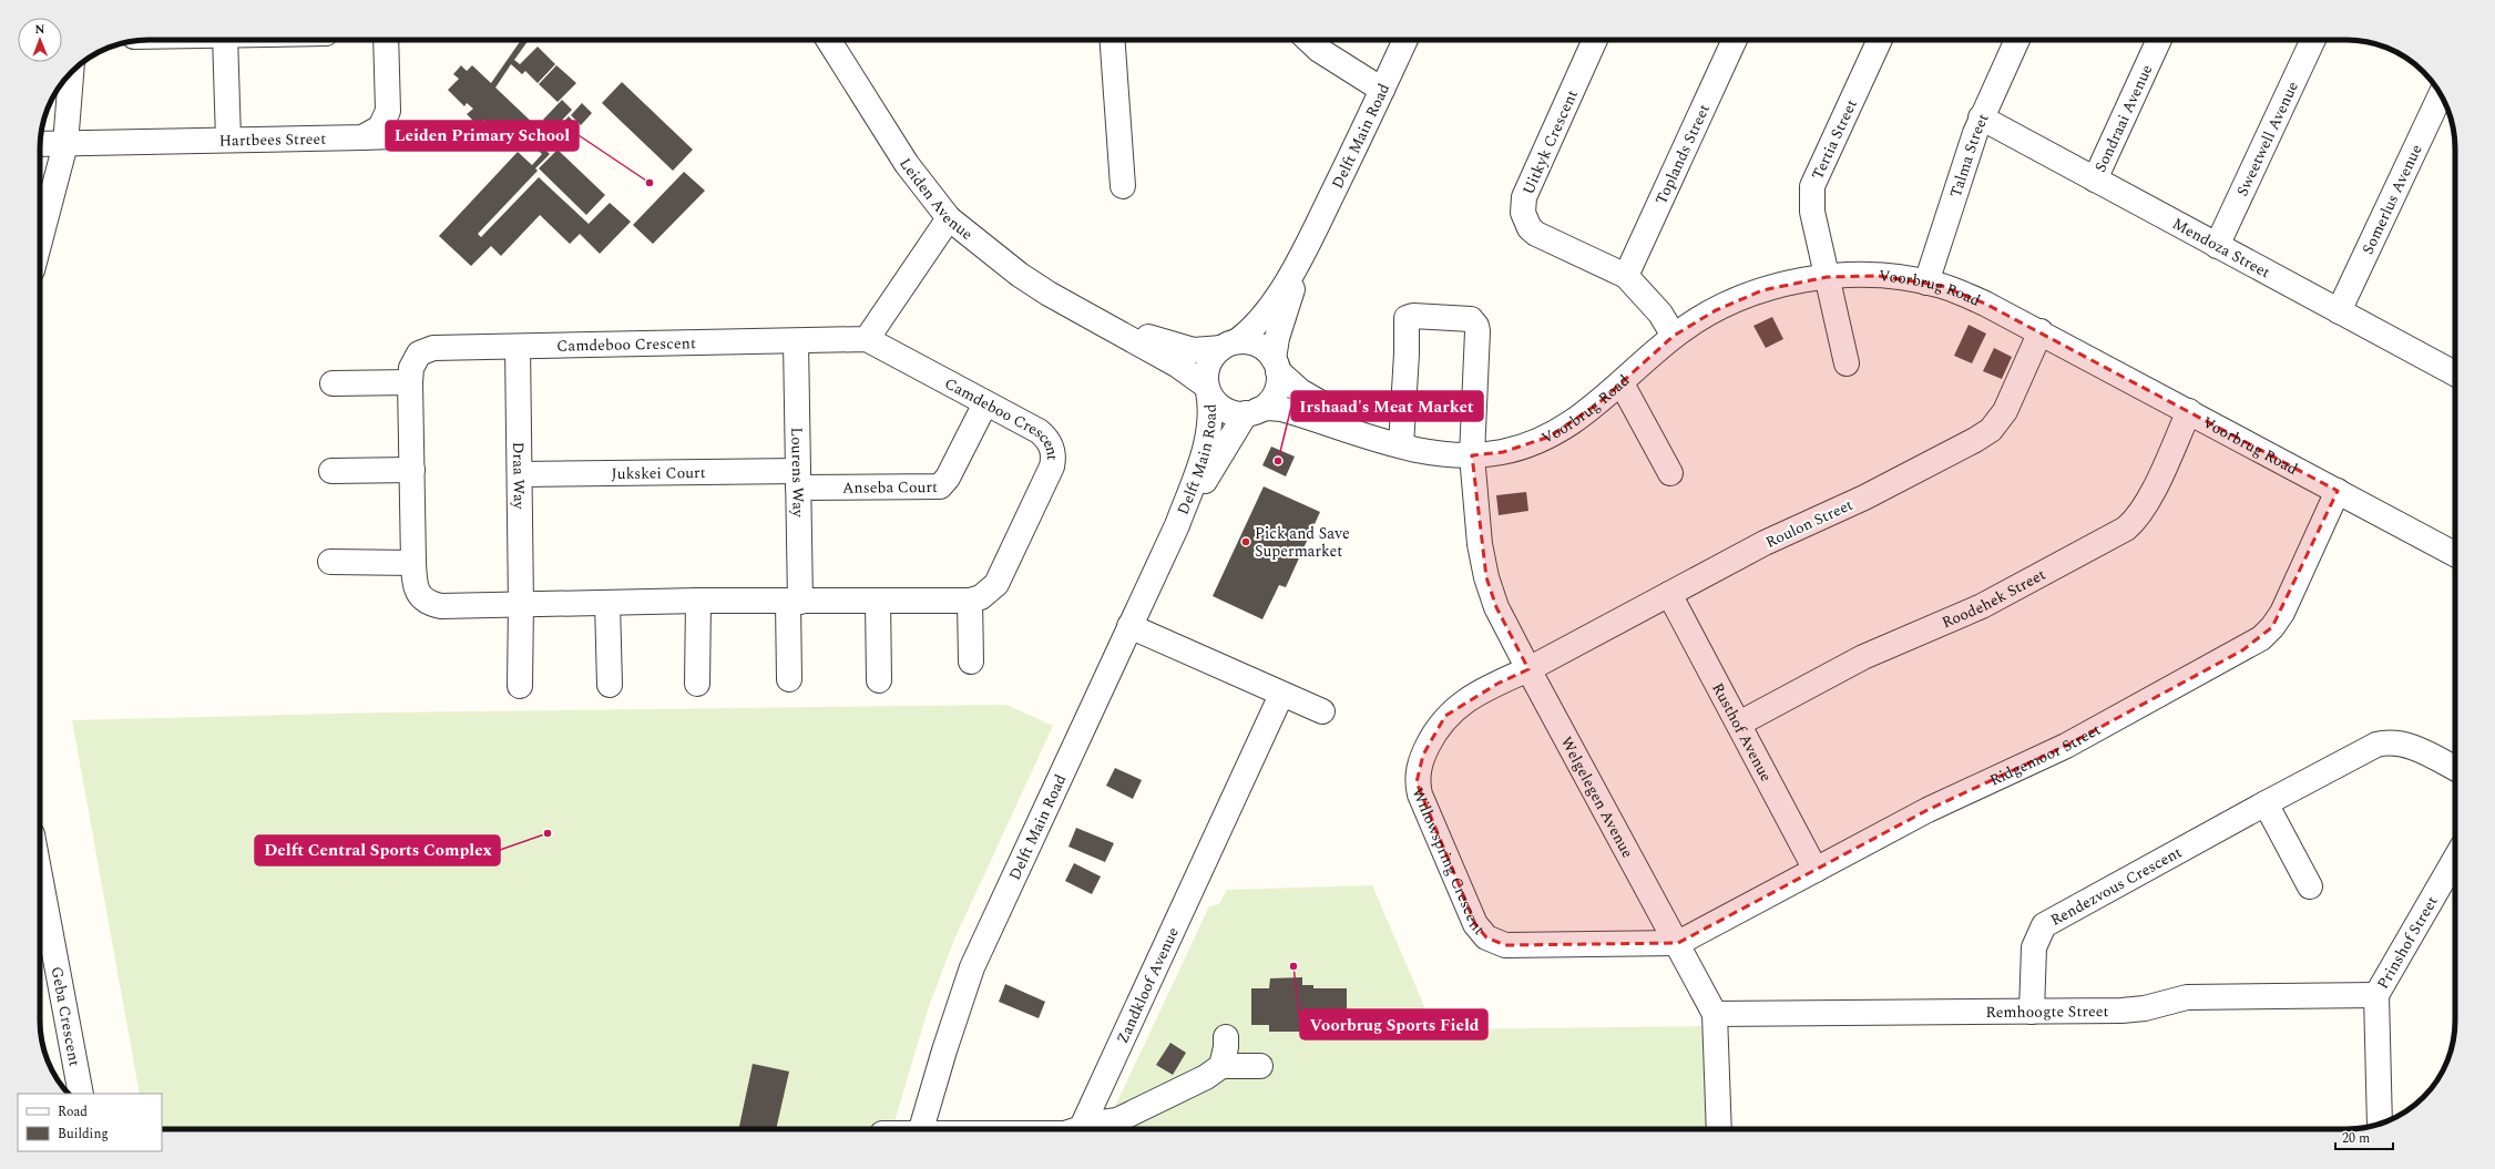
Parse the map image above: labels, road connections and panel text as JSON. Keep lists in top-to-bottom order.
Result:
{
  "streets": {
    "street": [
      "Sondraai Avenue",
      "Delft Main Road",
      "Hartbees Street",
      "Tertia Street",
      "Sweetwell Avenue",
      "Uitkyk Crescent",
      "Toplands Street",
      "Talma Street",
      "Leiden Avenue",
      "Somerlus Avenue",
      "Mendoza Street",
      "Voorbrug Road",
      "Camdeboo Crescent",
      "Lourens Way",
      "Jukskei Court",
      "Draa Way",
      "Anseba Court",
      "Roulon Street",
      "Roodehek Street",
      "Rusthof Avenue",
      "Ridgemoor Street",
      "Welgelegen Avenue",
      "Willowspring Crescent",
      "Rendezvous Crescent",
      "Prinshof Street",
      "Zandkloof Avenue",
      "Remhoogte Street",
      "Geba Crescent"
    ]
  },
  "crossings": [
    ["Sondraai Avenue", "Mendoza Street"],
    ["Delft Main Road", "Leiden Avenue"],
    ["Delft Main Road", "Voorbrug Road"],
    ["Tertia Street", "Voorbrug Road"],
    ["Sweetwell Avenue", "Mendoza Street"],
    ["Uitkyk Crescent", "Toplands Street"],
    ["Uitkyk Crescent", "Voorbrug Road"],
    ["Talma Street", "Mendoza Street"],
    ["Talma Street", "Voorbrug Road"],
    ["Leiden Avenue", "Voorbrug Road"],
    ["Somerlus Avenue", "Mendoza Street"],
    ["Voorbrug Road", "Roulon Street"],
    ["Voorbrug Road", "Roodehek Street"],
    ["Voorbrug Road", "Ridgemoor Street"],
    ["Voorbrug Road", "Welgelegen Avenue"],
    ["Camdeboo Crescent", "Lourens Way"],
    ["Camdeboo Crescent", "Draa Way"],
    ["Camdeboo Crescent", "Anseba Court"],
    ["Lourens Way", "Jukskei Court"],
    ["Lourens Way", "Anseba Court"],
    ["Jukskei Court", "Draa Way"],
    ["Jukskei Court", "Anseba Court"],
    ["Roulon Street", "Rusthof Avenue"],
    ["Roulon Street", "Welgelegen Avenue"],
    ["Roulon Street", "Willowspring Crescent"],
    ["Roodehek Street", "Rusthof Avenue"],
    ["Rusthof Avenue", "Ridgemoor Street"],
    ["Ridgemoor Street", "Welgelegen Avenue"],
    ["Ridgemoor Street", "Willowspring Crescent"],
    ["Welgelegen Avenue", "Willowspring Crescent"],
    ["Welgelegen Avenue", "Remhoogte Street"],
    ["Rendezvous Crescent", "Remhoogte Street"],
    ["Prinshof Street", "Remhoogte Street"]
  ],
  "places": [
    "Leiden Primary School",
    "Irshaad's Meat Market",
    "Pick and Save Supermarket",
    "Delft Central Sports Complex",
    "Voorbrug Sports Field"
  ],
  "legend": ["Road", "Building"],
  "scale_bar": "20 m",
  "north": "top"
}
